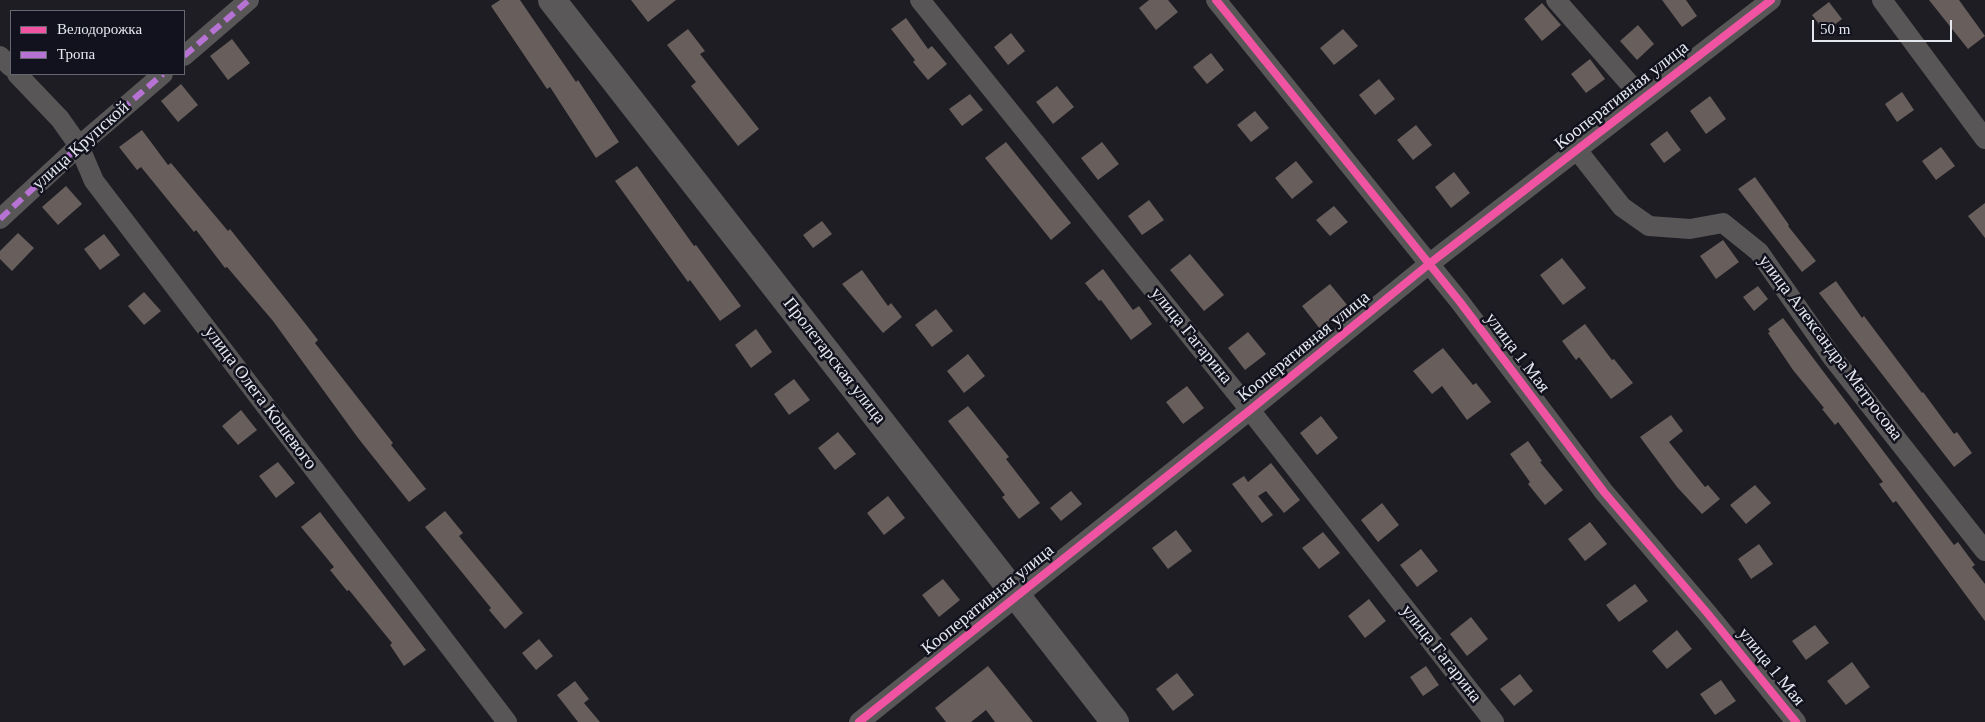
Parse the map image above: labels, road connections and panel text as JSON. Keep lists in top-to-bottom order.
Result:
{
  "streets": {
    "main road": ["Пролетарская улица"],
    "street": [
      "Кооперативная улица",
      "улица Крупской",
      "улица Гагарина",
      "улица Александра Матросова",
      "улица 1 Мая",
      "улица Олега Кошевого"
    ]
  },
  "crossings": [
    ["Кооперативная улица", "улица Гагарина"],
    ["Кооперативная улица", "улица Александра Матросова"],
    ["Кооперативная улица", "улица 1 Мая"],
    ["Кооперативная улица", "Пролетарская улица"],
    ["улица Крупской", "улица Олега Кошевого"]
  ],
  "legend": ["Велодорожка", "Тропа"],
  "scale_bar": "50 m"
}
